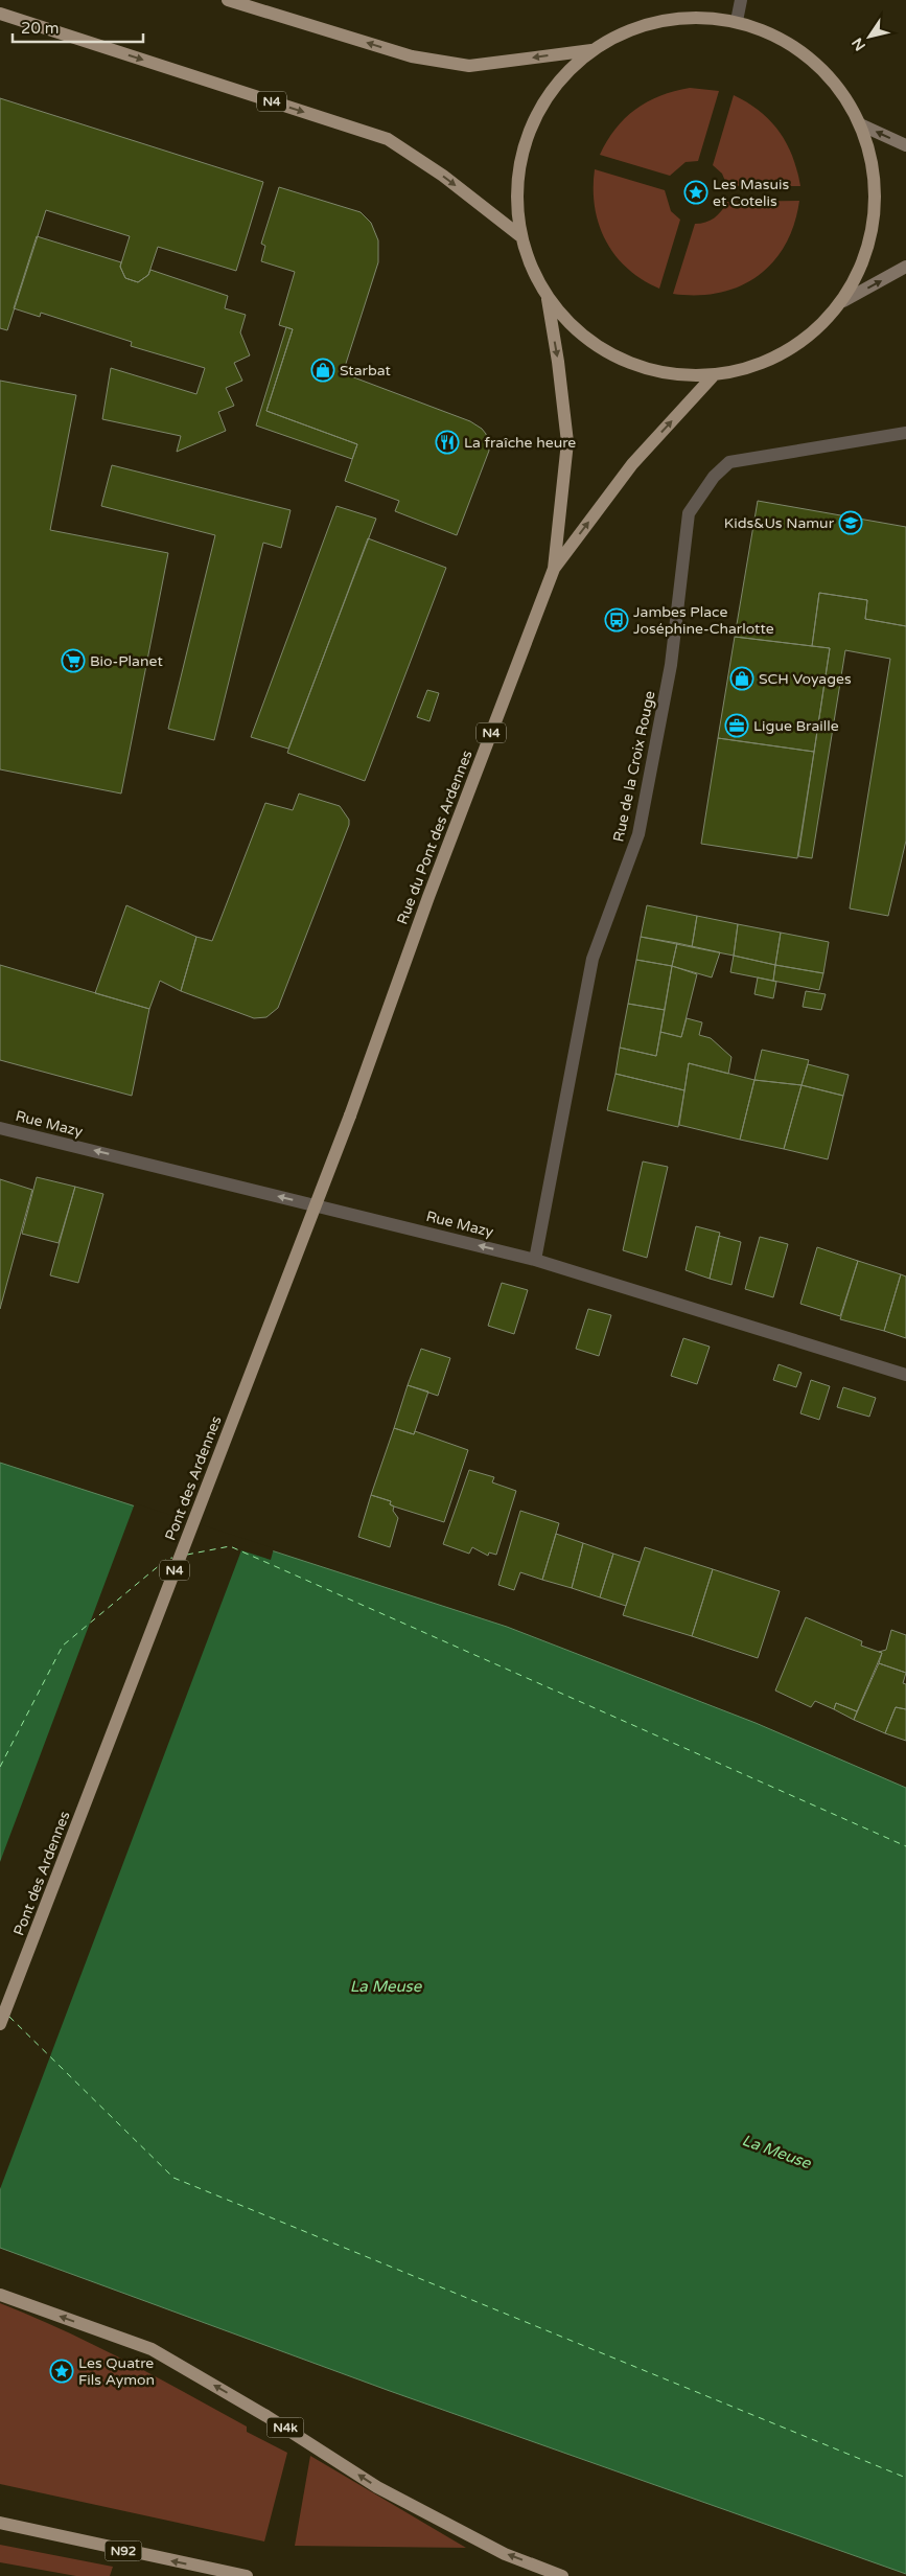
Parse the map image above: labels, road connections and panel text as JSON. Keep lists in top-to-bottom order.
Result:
{
  "streets": {
    "main road": [
      "N4",
      "Rue du Pont des Ardennes",
      "Pont des Ardennes",
      "N4k",
      "N92"
    ],
    "street": ["Rue de la Croix Rouge", "Rue Mazy"]
  },
  "crossings": [
    ["Rue de la Croix Rouge", "Rue Mazy"],
    ["Rue du Pont des Ardennes", "Pont des Ardennes"]
  ],
  "one_way": ["Rue Mazy"],
  "water": ["La Meuse"],
  "places": {
    "place": ["Les Masuis et Cotelis", "Les Quatre Fils Aymon"],
    "shop": ["Starbat", "SCH Voyages"],
    "restaurant": ["La fraîche heure"],
    "school or university": ["Kids&Us Namur"],
    "bus stop": ["Jambes Place Joséphine-Charlotte"],
    "supermarket": ["Bio-Planet"],
    "office": ["Ligue Braille"]
  },
  "scale_bar": "20 m",
  "north": "bottom left"
}
